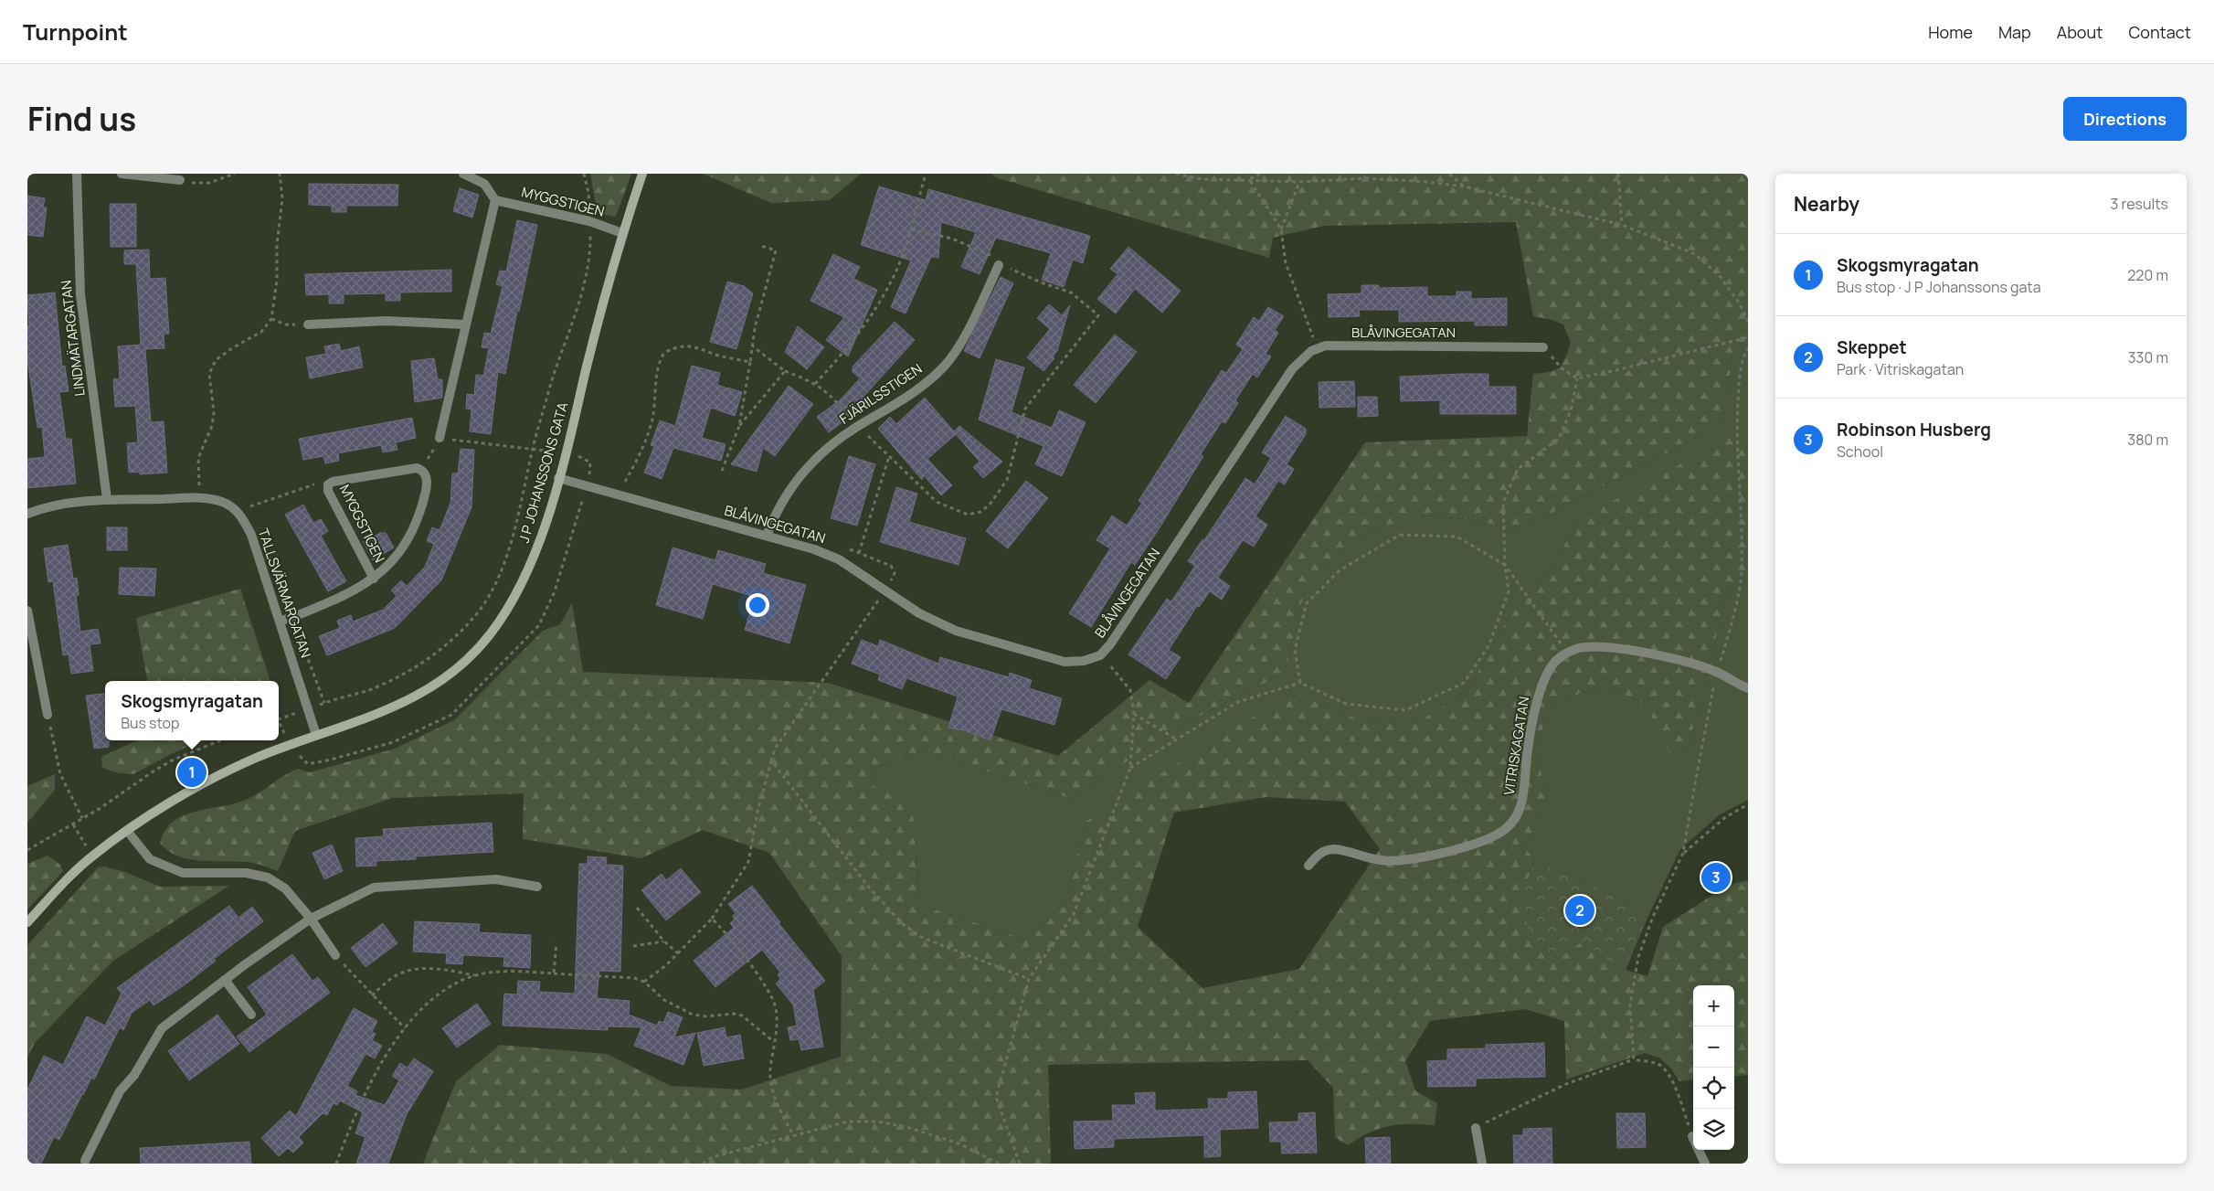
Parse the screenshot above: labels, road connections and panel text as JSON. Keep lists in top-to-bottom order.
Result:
{
  "streets": {
    "street": [
      "MYGGSTIGEN",
      "BLÅVINGEGATAN",
      "LINDMÄTARGATAN",
      "FJÄRILSSTIGEN",
      "J P JOHANSSONS GATA",
      "TALLSVÄRMARGATAN",
      "VITRISKAGATAN"
    ]
  },
  "crossings": [
    ["MYGGSTIGEN", "J P JOHANSSONS GATA"],
    ["MYGGSTIGEN", "TALLSVÄRMARGATAN"],
    ["BLÅVINGEGATAN", "FJÄRILSSTIGEN"],
    ["BLÅVINGEGATAN", "J P JOHANSSONS GATA"],
    ["LINDMÄTARGATAN", "TALLSVÄRMARGATAN"],
    ["J P JOHANSSONS GATA", "TALLSVÄRMARGATAN"]
  ],
  "page": {
    "header": "Turnpoint",
    "nav": [
      "Home",
      "Map",
      "About",
      "Contact"
    ],
    "title": "Find us",
    "buttons": "Directions",
    "heading": ["Nearby", "3 results"],
    "list": [
      {
        "mark": "1",
        "name": "Skogsmyragatan",
        "note": "Bus stop · J P Johanssons gata",
        "value": "220 m"
      },
      {
        "mark": "2",
        "name": "Skeppet",
        "note": "Park · Vitriskagatan",
        "value": "330 m"
      },
      {
        "mark": "3",
        "name": "Robinson Husberg",
        "note": "School",
        "value": "380 m"
      }
    ],
    "popup": ["Skogsmyragatan", "Bus stop"],
    "pins": ["1", "3", "2"],
    "map_buttons": ["+", "−"]
  }
}
